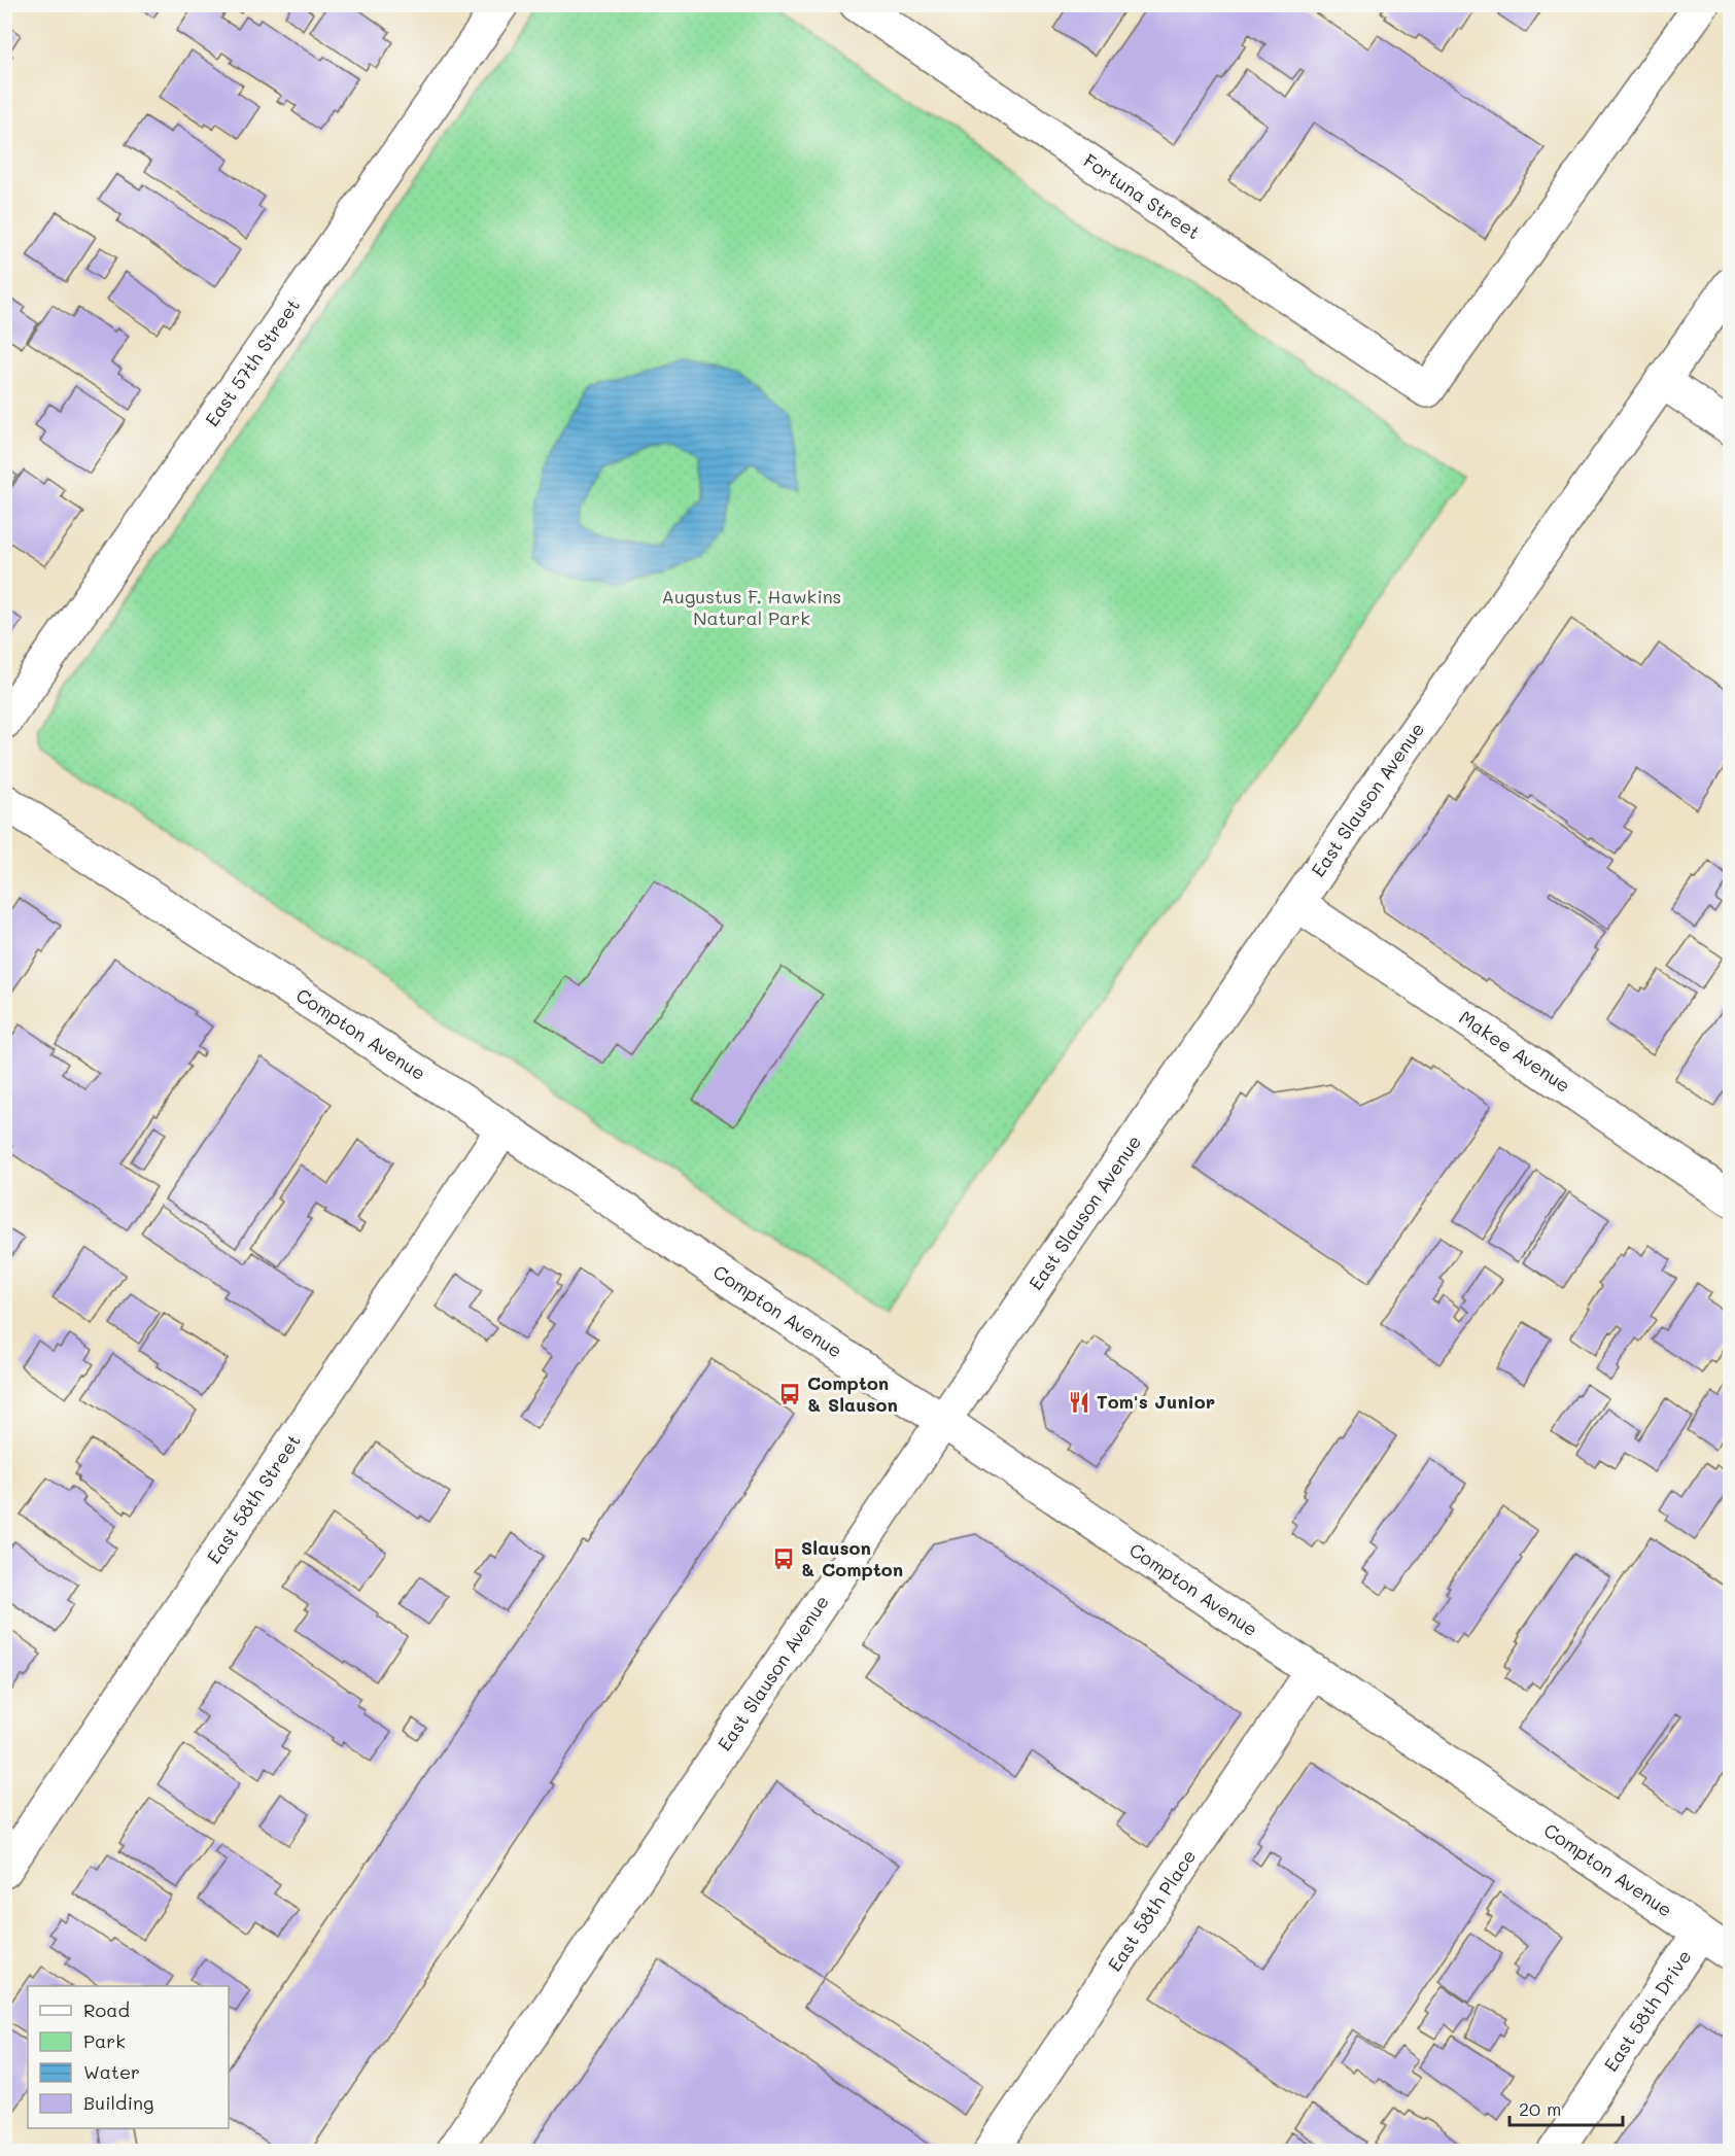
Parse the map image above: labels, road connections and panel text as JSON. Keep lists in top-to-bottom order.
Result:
{
  "streets": {
    "street": [
      "Fortuna Street",
      "East 57th Street",
      "East Slauson Avenue",
      "Compton Avenue",
      "Makee Avenue",
      "East 58th Street",
      "East 58th Place",
      "East 58th Drive"
    ]
  },
  "crossings": [
    ["East Slauson Avenue", "Compton Avenue"],
    ["East Slauson Avenue", "Makee Avenue"],
    ["Compton Avenue", "East 58th Street"],
    ["Compton Avenue", "East 58th Place"],
    ["Compton Avenue", "East 58th Drive"]
  ],
  "parks": ["Augustus F. Hawkins Natural Park"],
  "places": {
    "bus stop": ["Compton & Slauson", "Slauson & Compton"],
    "restaurant": ["Tom's Junior"]
  },
  "legend": [
    "Road",
    "Park",
    "Water",
    "Building"
  ],
  "scale_bar": "20 m"
}
